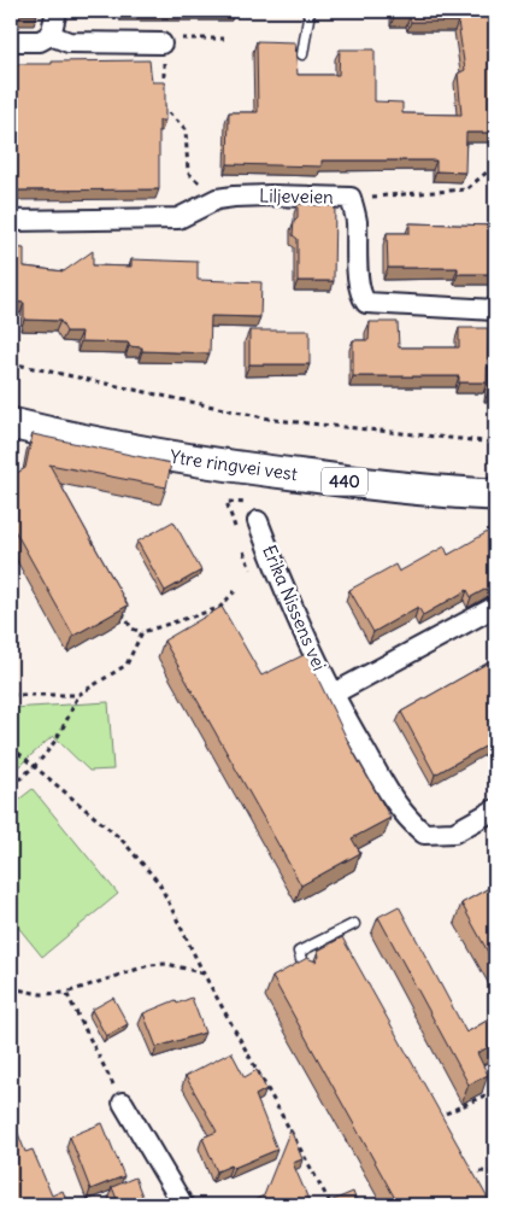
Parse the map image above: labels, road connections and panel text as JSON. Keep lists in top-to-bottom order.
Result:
{
  "streets": {
    "main road": ["Ytre ringvei vest", "440"],
    "street": ["Liljeveien", "Erika Nissens vei"]
  }
}
